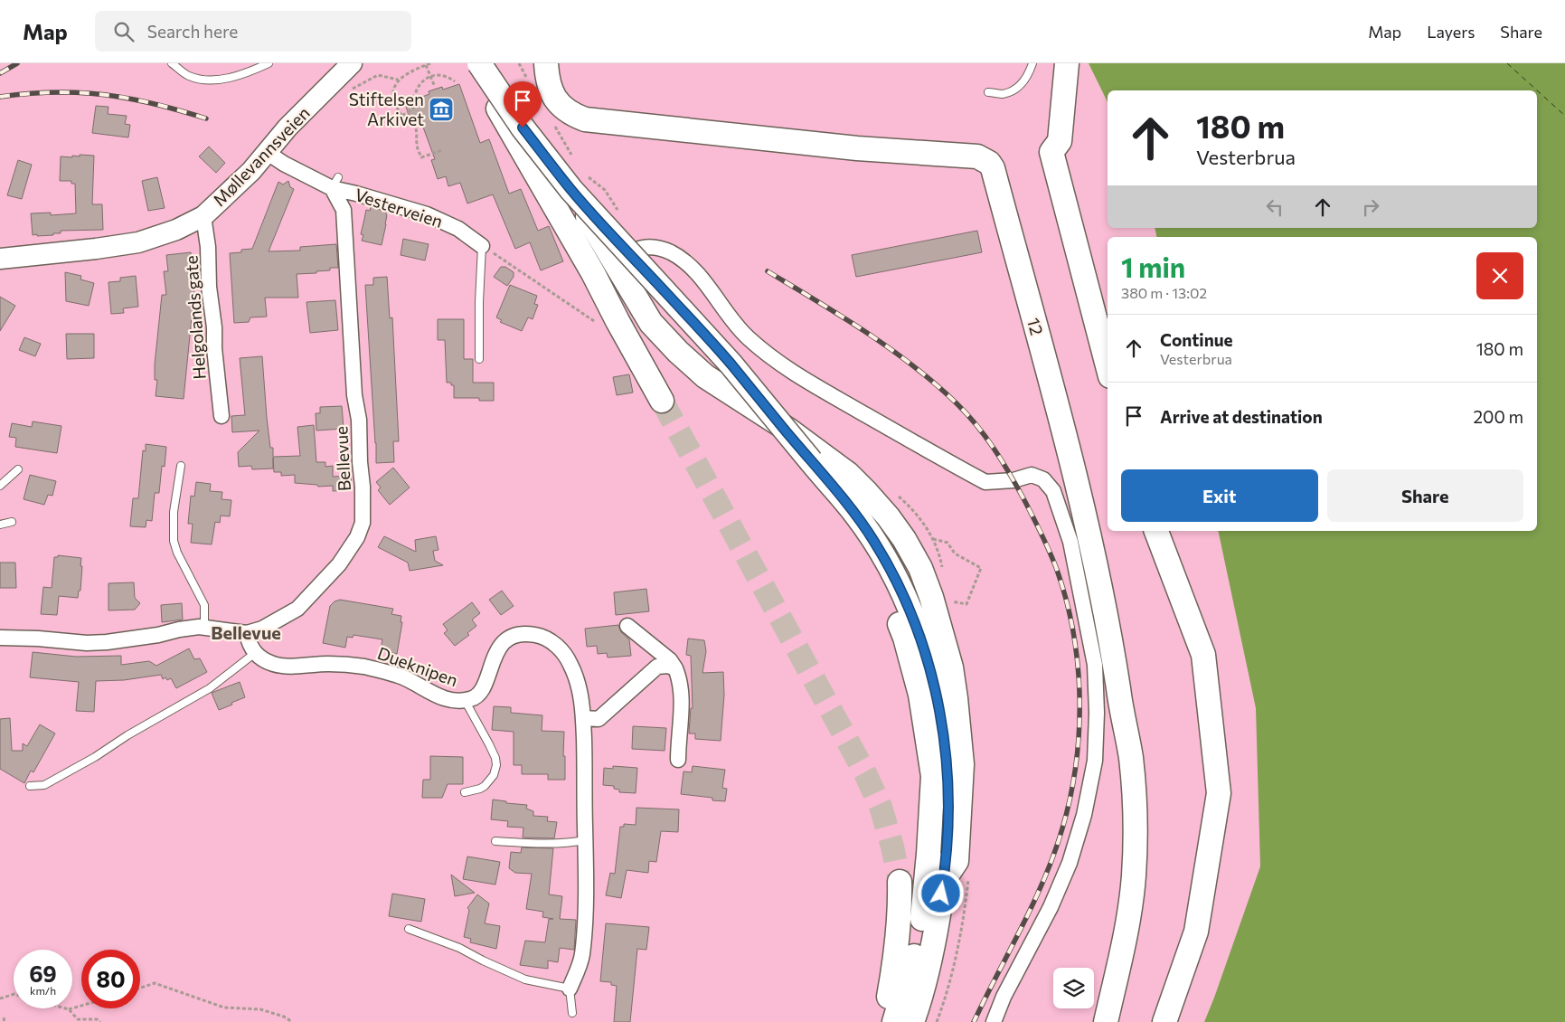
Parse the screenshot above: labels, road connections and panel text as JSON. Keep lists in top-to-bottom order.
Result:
{
  "streets": {
    "highway": ["12"],
    "main road": ["Møllevannsveien"],
    "street": [
      "Vesterveien",
      "Helgolands gate",
      "Bellevue",
      "Dueknipen"
    ]
  },
  "crossings": [
    ["Møllevannsveien", "Helgolands gate"],
    ["Vesterveien", "Bellevue"]
  ],
  "districts": ["Bellevue"],
  "places": {
    "museum": ["Stiftelsen Arkivet"]
  },
  "page": {
    "header": "Map",
    "search": "Search here",
    "nav": ["Map", "Layers", "Share"],
    "turn": ["180 m", "Vesterbrua"],
    "heading": ["1 min", "380 m · 13:02"],
    "list": [
      {
        "name": "Continue",
        "note": "Vesterbrua",
        "value": "180 m"
      },
      {
        "name": "Arrive at destination",
        "value": "200 m"
      }
    ],
    "buttons": ["Exit", "Share"],
    "speed": "69 km/h",
    "limit": "80"
  }
}
